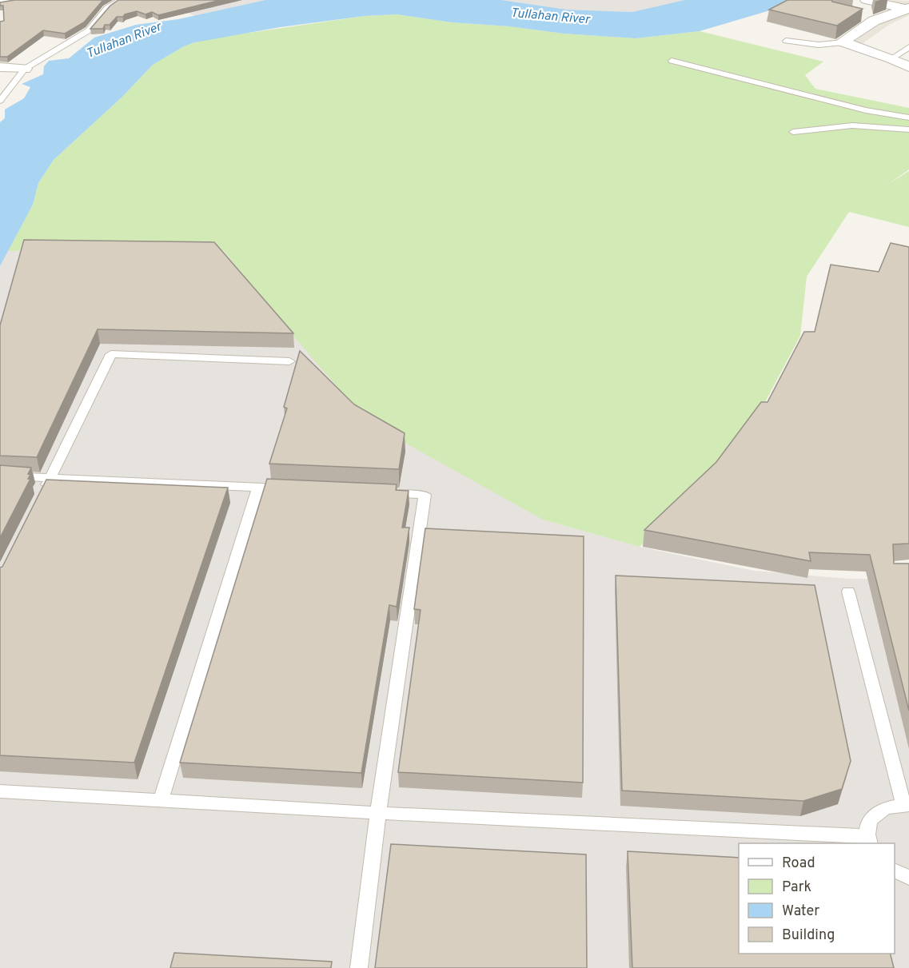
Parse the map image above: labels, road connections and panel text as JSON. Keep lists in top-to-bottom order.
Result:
{
  "water": ["Tullahan River"],
  "legend": [
    "Road",
    "Park",
    "Water",
    "Building"
  ]
}
